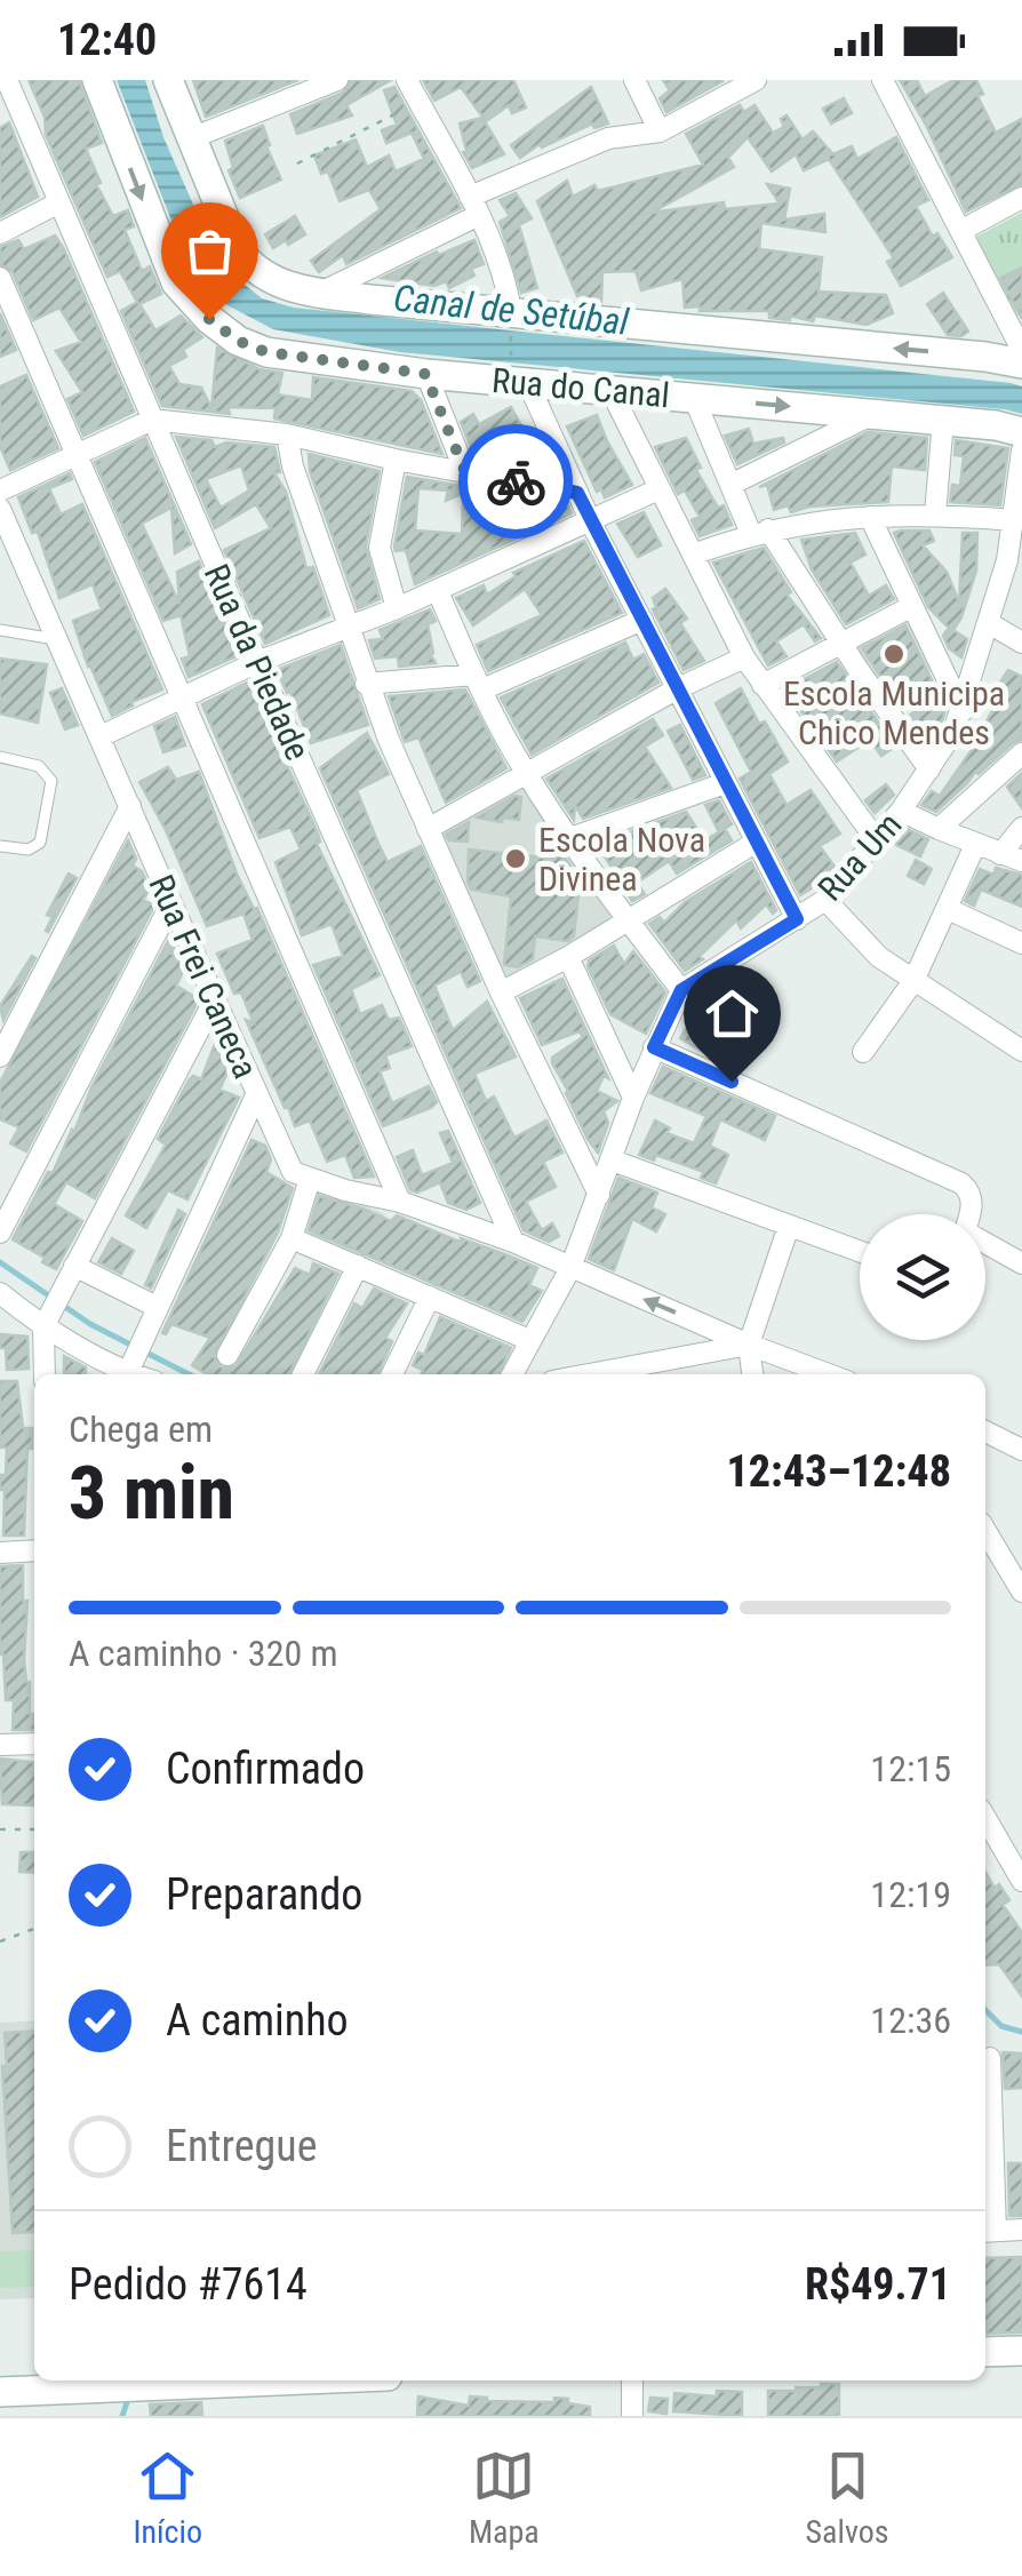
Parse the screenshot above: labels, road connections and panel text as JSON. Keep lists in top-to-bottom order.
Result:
{
  "streets": {
    "street": [
      "Rua do Canal",
      "Rua da Piedade",
      "Rua Um",
      "Rua Frei Caneca"
    ]
  },
  "water": ["Canal de Setúbal"],
  "places": ["Escola Municipa Chico Mendes", "Escola Nova Divinea"],
  "page": {
    "status": "12:40",
    "heading": ["3 min", "Chega em", "12:43–12:48"],
    "panel": ["Pedido #7614", "R$49.71"],
    "bar": "A caminho · 320 m",
    "list": [
      ["Confirmado", "12:15"],
      ["Preparando", "12:19"],
      ["A caminho", "12:36"],
      "Entregue"
    ],
    "tabs": ["Início", "Mapa", "Salvos"]
  }
}
